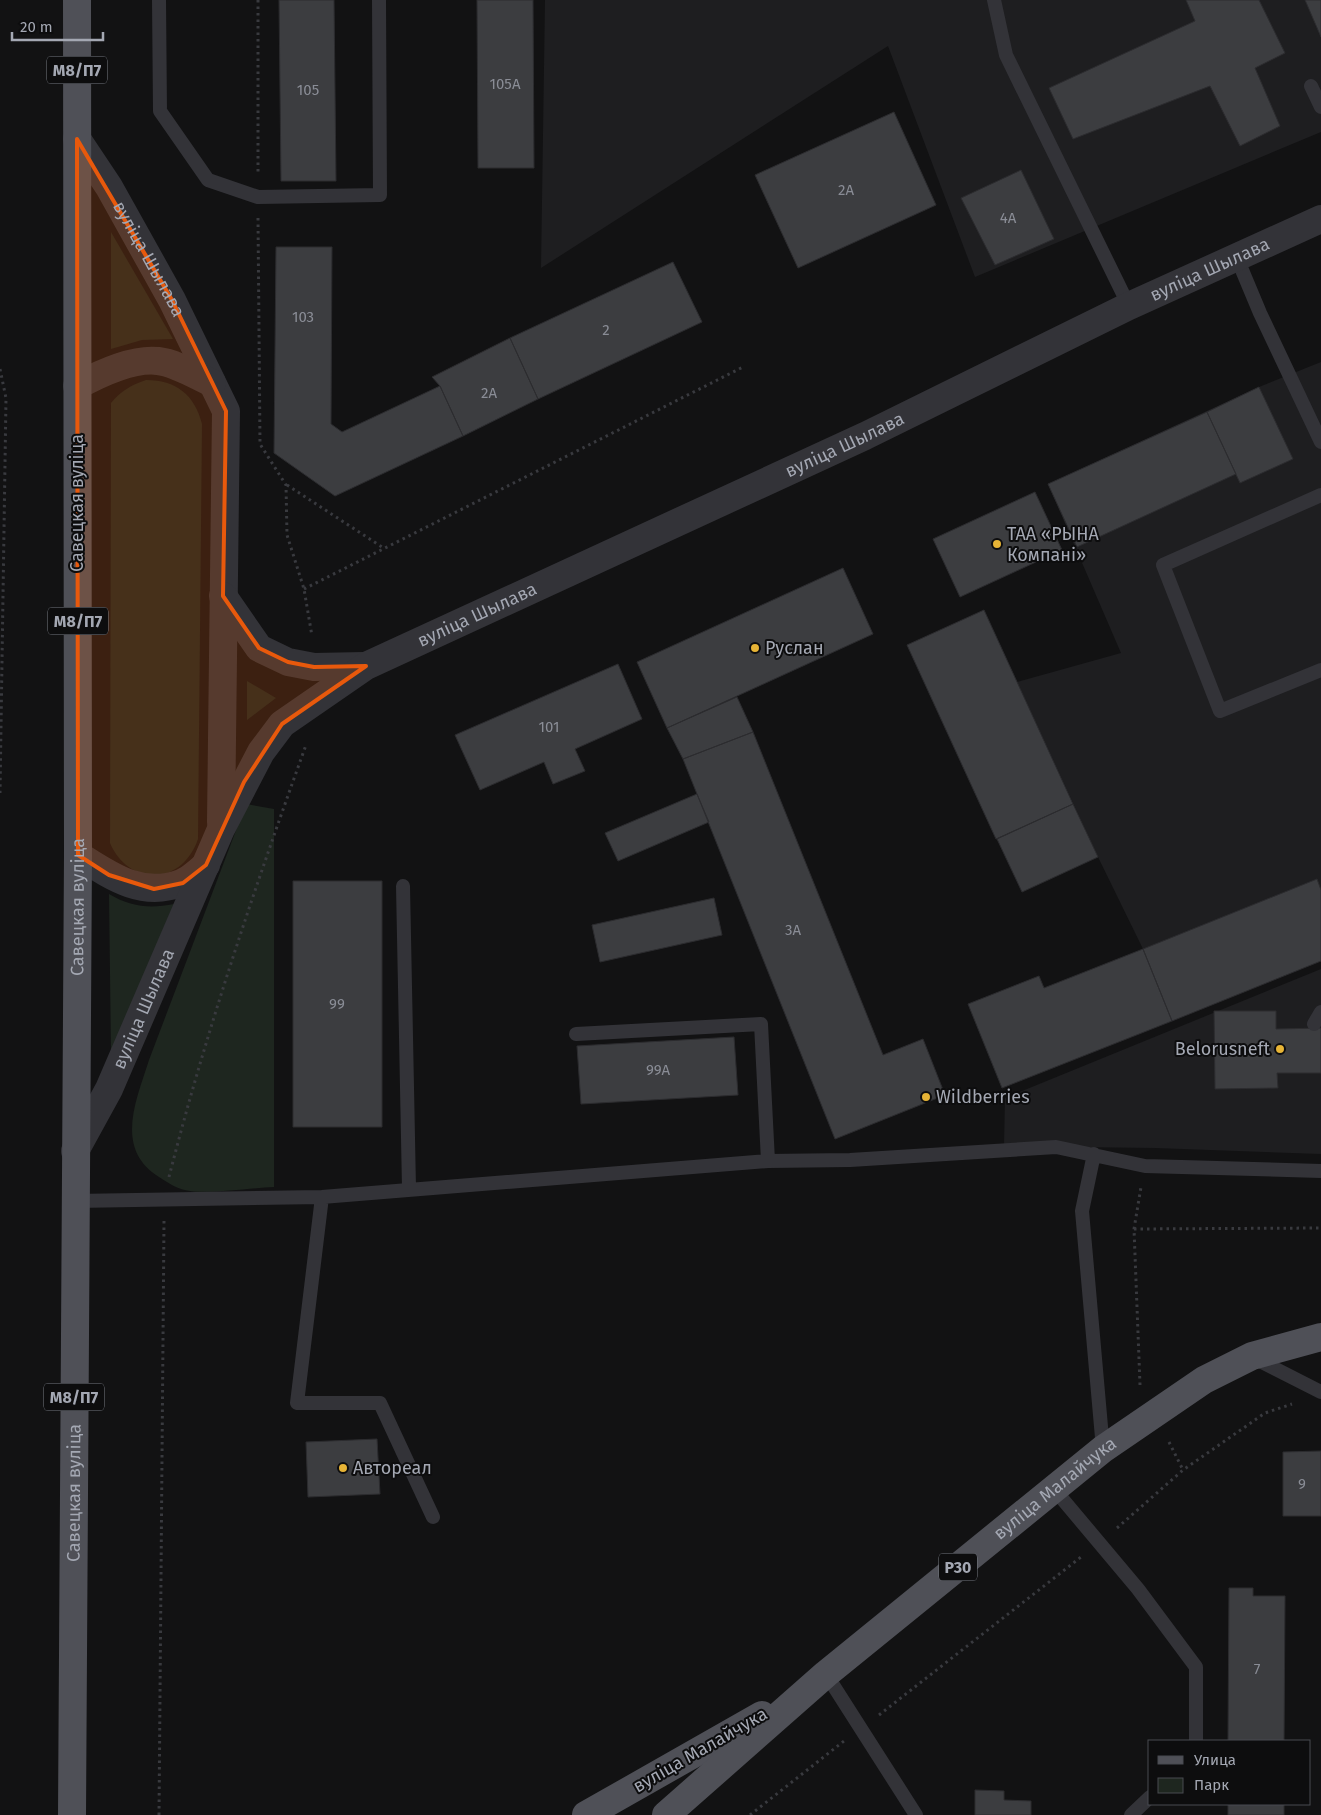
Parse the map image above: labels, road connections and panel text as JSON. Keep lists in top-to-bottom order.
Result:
{
  "streets": {
    "main road": [
      "М8/П7",
      "Савецкая вуліца",
      "вуліца Малайчука",
      "Р30"
    ],
    "street": ["вуліца Шылава"]
  },
  "crossings": [
    ["вуліца Шылава", "Савецкая вуліца"]
  ],
  "places": [
    "ТАА «РЫНА Компані»",
    "Руслан",
    "Belorusneft",
    "Wildberries",
    "Автореал"
  ],
  "house_numbers": [
    "105А",
    "105",
    "2А",
    "4А",
    "103",
    "2",
    "2А",
    "101",
    "3А",
    "99",
    "99А",
    "9",
    "7"
  ],
  "legend": ["Улица", "Парк"],
  "scale_bar": "20 m"
}
